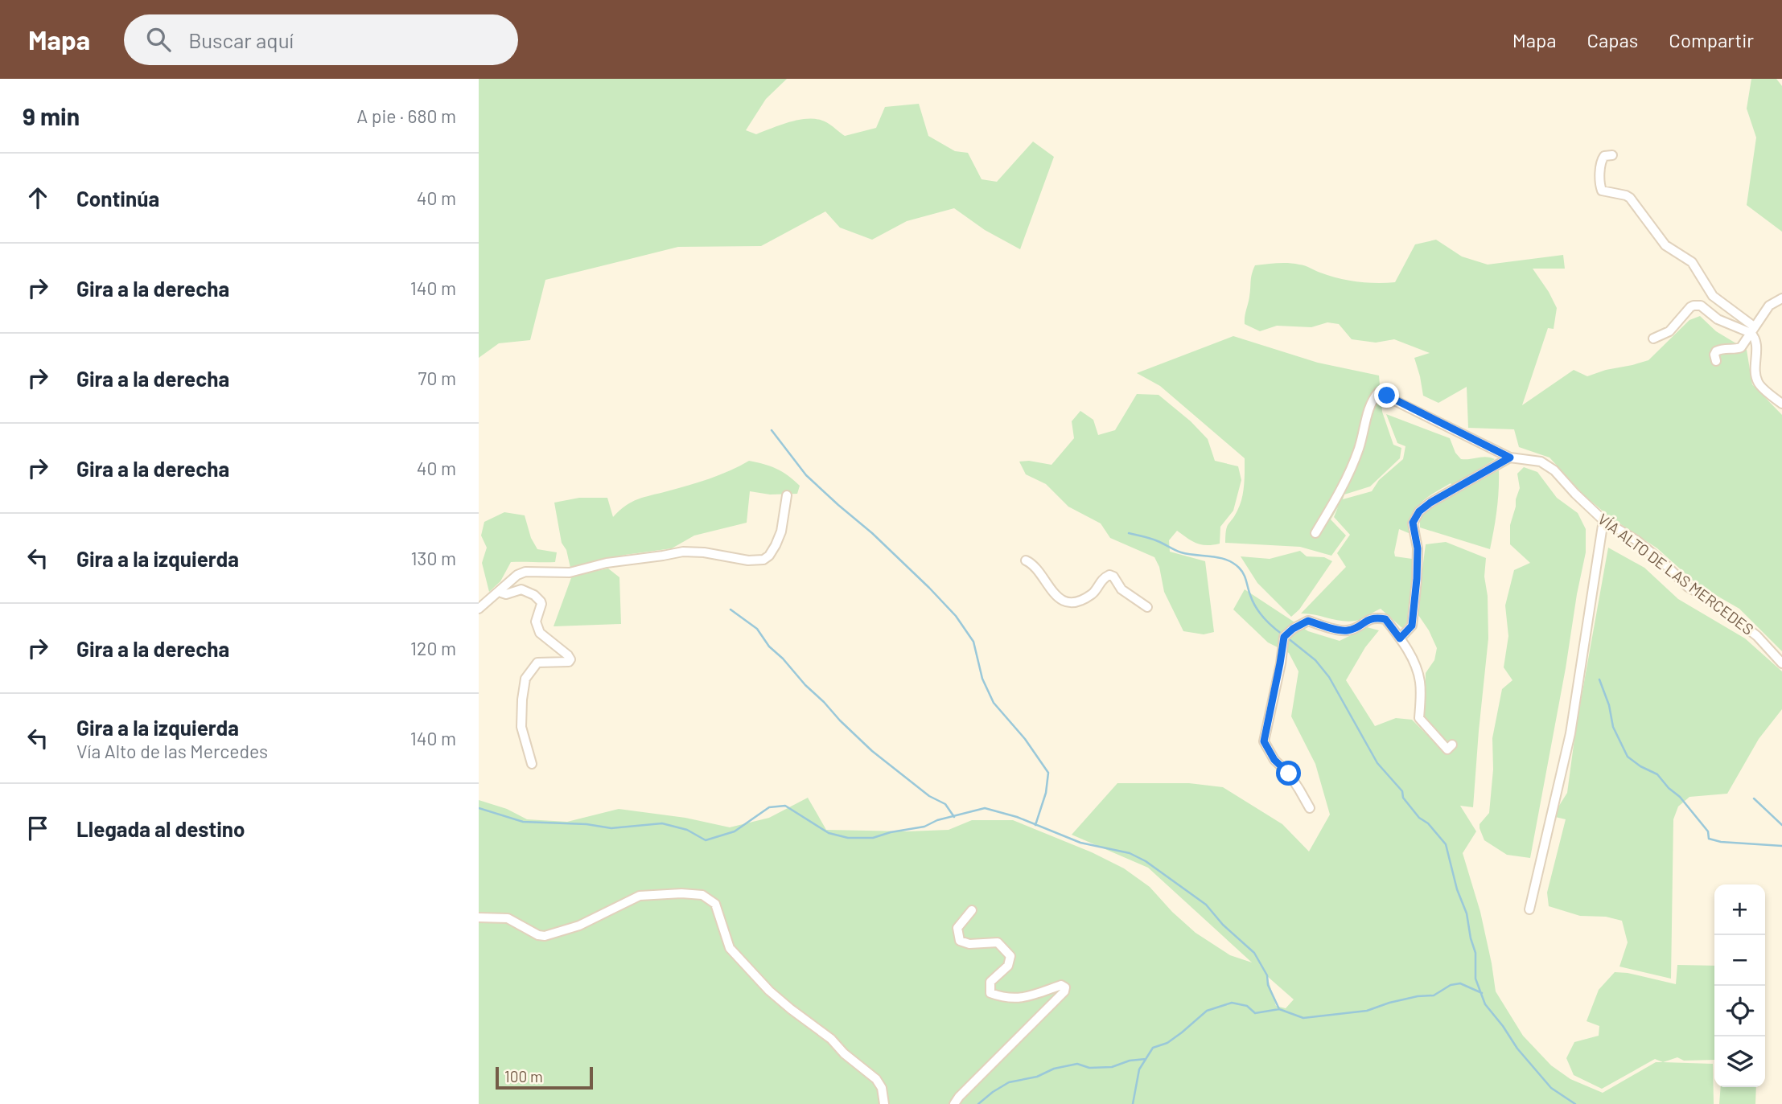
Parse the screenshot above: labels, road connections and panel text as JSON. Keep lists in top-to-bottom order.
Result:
{
  "streets": {
    "street": ["VÍA ALTO DE LAS MERCEDES"]
  },
  "scale_bar": "100 m",
  "page": {
    "header": "Mapa",
    "search": "Buscar aquí",
    "nav": ["Mapa", "Capas", "Compartir"],
    "heading": ["9 min", "A pie · 680 m"],
    "list": [
      ["Continúa", "40 m"],
      ["Gira a la derecha", "140 m"],
      ["Gira a la derecha", "70 m"],
      ["Gira a la derecha", "40 m"],
      ["Gira a la izquierda", "130 m"],
      ["Gira a la derecha", "120 m"],
      ["Gira a la izquierda", "Vía Alto de las Mercedes", "140 m"],
      "Llegada al destino"
    ],
    "map_buttons": ["+", "−"],
    "scale": "100 m"
  }
}
